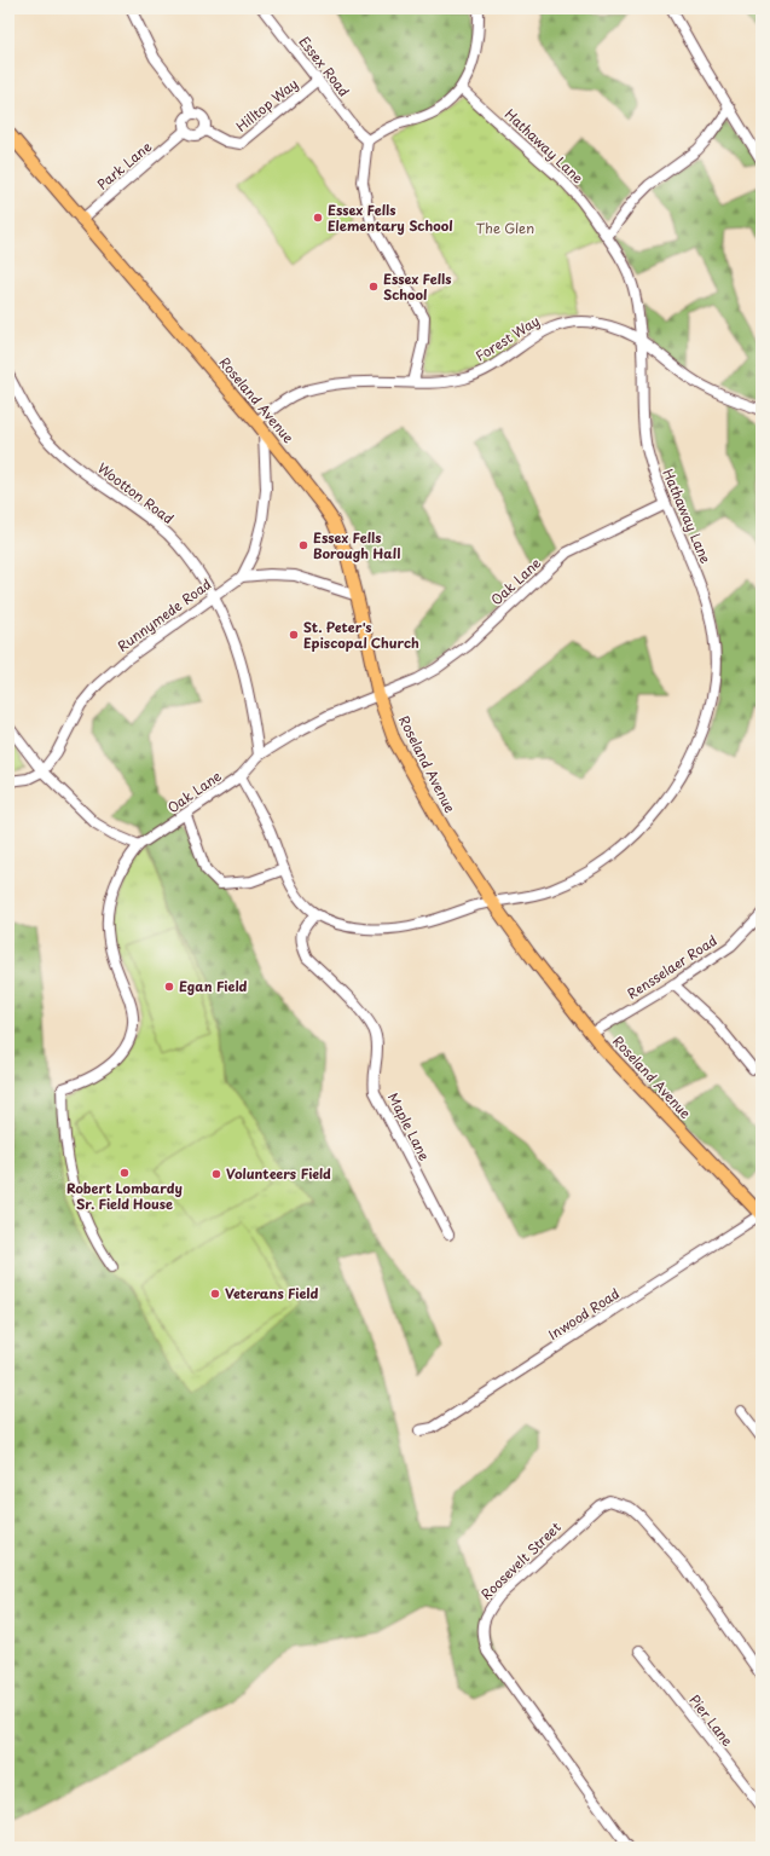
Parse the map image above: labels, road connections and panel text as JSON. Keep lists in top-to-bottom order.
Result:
{
  "streets": {
    "main road": ["Roseland Avenue"],
    "street": [
      "Essex Road",
      "Hilltop Way",
      "Hathaway Lane",
      "Park Lane",
      "Forest Way",
      "Wootton Road",
      "Oak Lane",
      "Runnymede Road",
      "Rensselaer Road",
      "Maple Lane",
      "Inwood Road",
      "Roosevelt Street",
      "Pier Lane"
    ]
  },
  "crossings": [
    ["Essex Road", "Hilltop Way"],
    ["Hilltop Way", "Park Lane"],
    ["Hathaway Lane", "Forest Way"],
    ["Hathaway Lane", "Roseland Avenue"],
    ["Hathaway Lane", "Oak Lane"],
    ["Park Lane", "Roseland Avenue"],
    ["Forest Way", "Roseland Avenue"],
    ["Roseland Avenue", "Oak Lane"],
    ["Roseland Avenue", "Runnymede Road"],
    ["Roseland Avenue", "Rensselaer Road"],
    ["Roseland Avenue", "Inwood Road"],
    ["Wootton Road", "Oak Lane"],
    ["Wootton Road", "Runnymede Road"]
  ],
  "parks": ["The Glen"],
  "places": [
    "Essex Fells Elementary School",
    "Essex Fells School",
    "Essex Fells Borough Hall",
    "St. Peter's Episcopal Church",
    "Egan Field",
    "Robert Lombardy Sr. Field House",
    "Volunteers Field",
    "Veterans Field"
  ]
}
